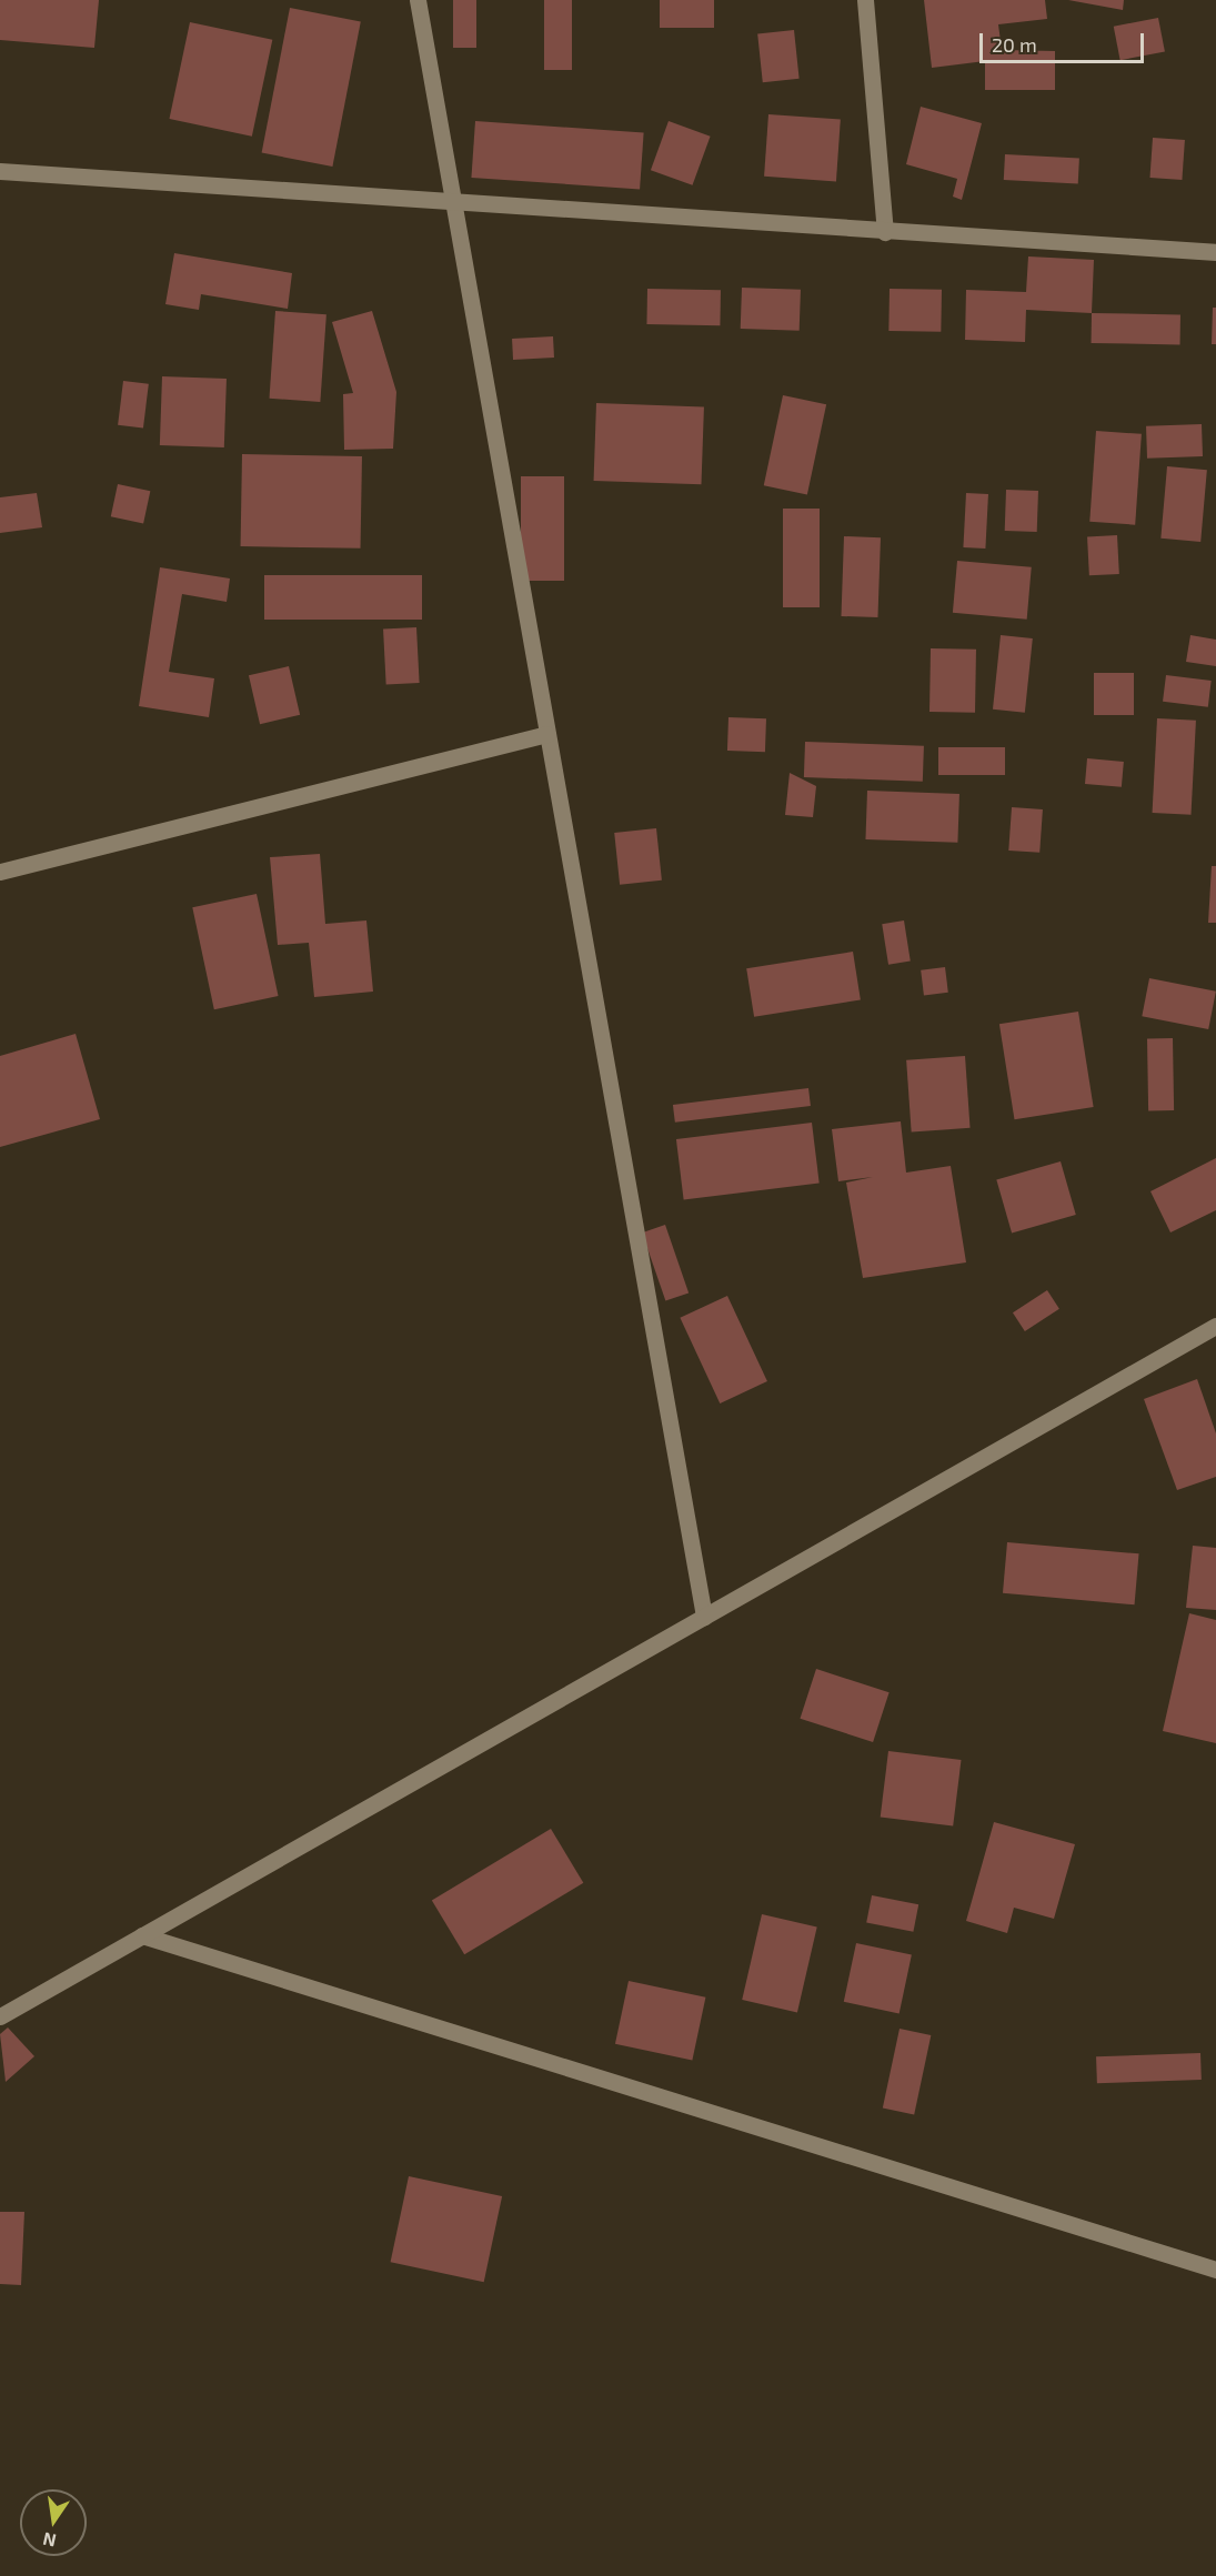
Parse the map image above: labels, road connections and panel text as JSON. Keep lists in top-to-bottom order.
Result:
{
  "scale_bar": "20 m",
  "north": "bottom"
}
